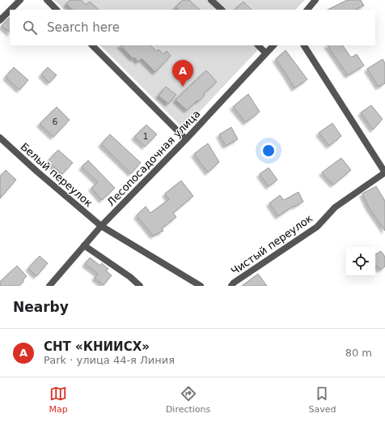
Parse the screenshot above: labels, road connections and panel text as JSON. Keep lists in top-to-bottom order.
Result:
{
  "streets": {
    "street": ["Лесопосадочная улица", "Белый переулок", "Чистый переулок"]
  },
  "crossings": [
    ["Лесопосадочная улица", "Белый переулок"]
  ],
  "house_numbers": ["6", "1"],
  "page": {
    "search": "Search here",
    "pins": "A",
    "heading": "Nearby",
    "list": [
      {
        "mark": "A",
        "name": "СНТ «КНИИСХ»",
        "note": "Park · улица 44-я Линия",
        "value": "80 m"
      }
    ],
    "nav": ["Map", "Directions", "Saved"]
  }
}
